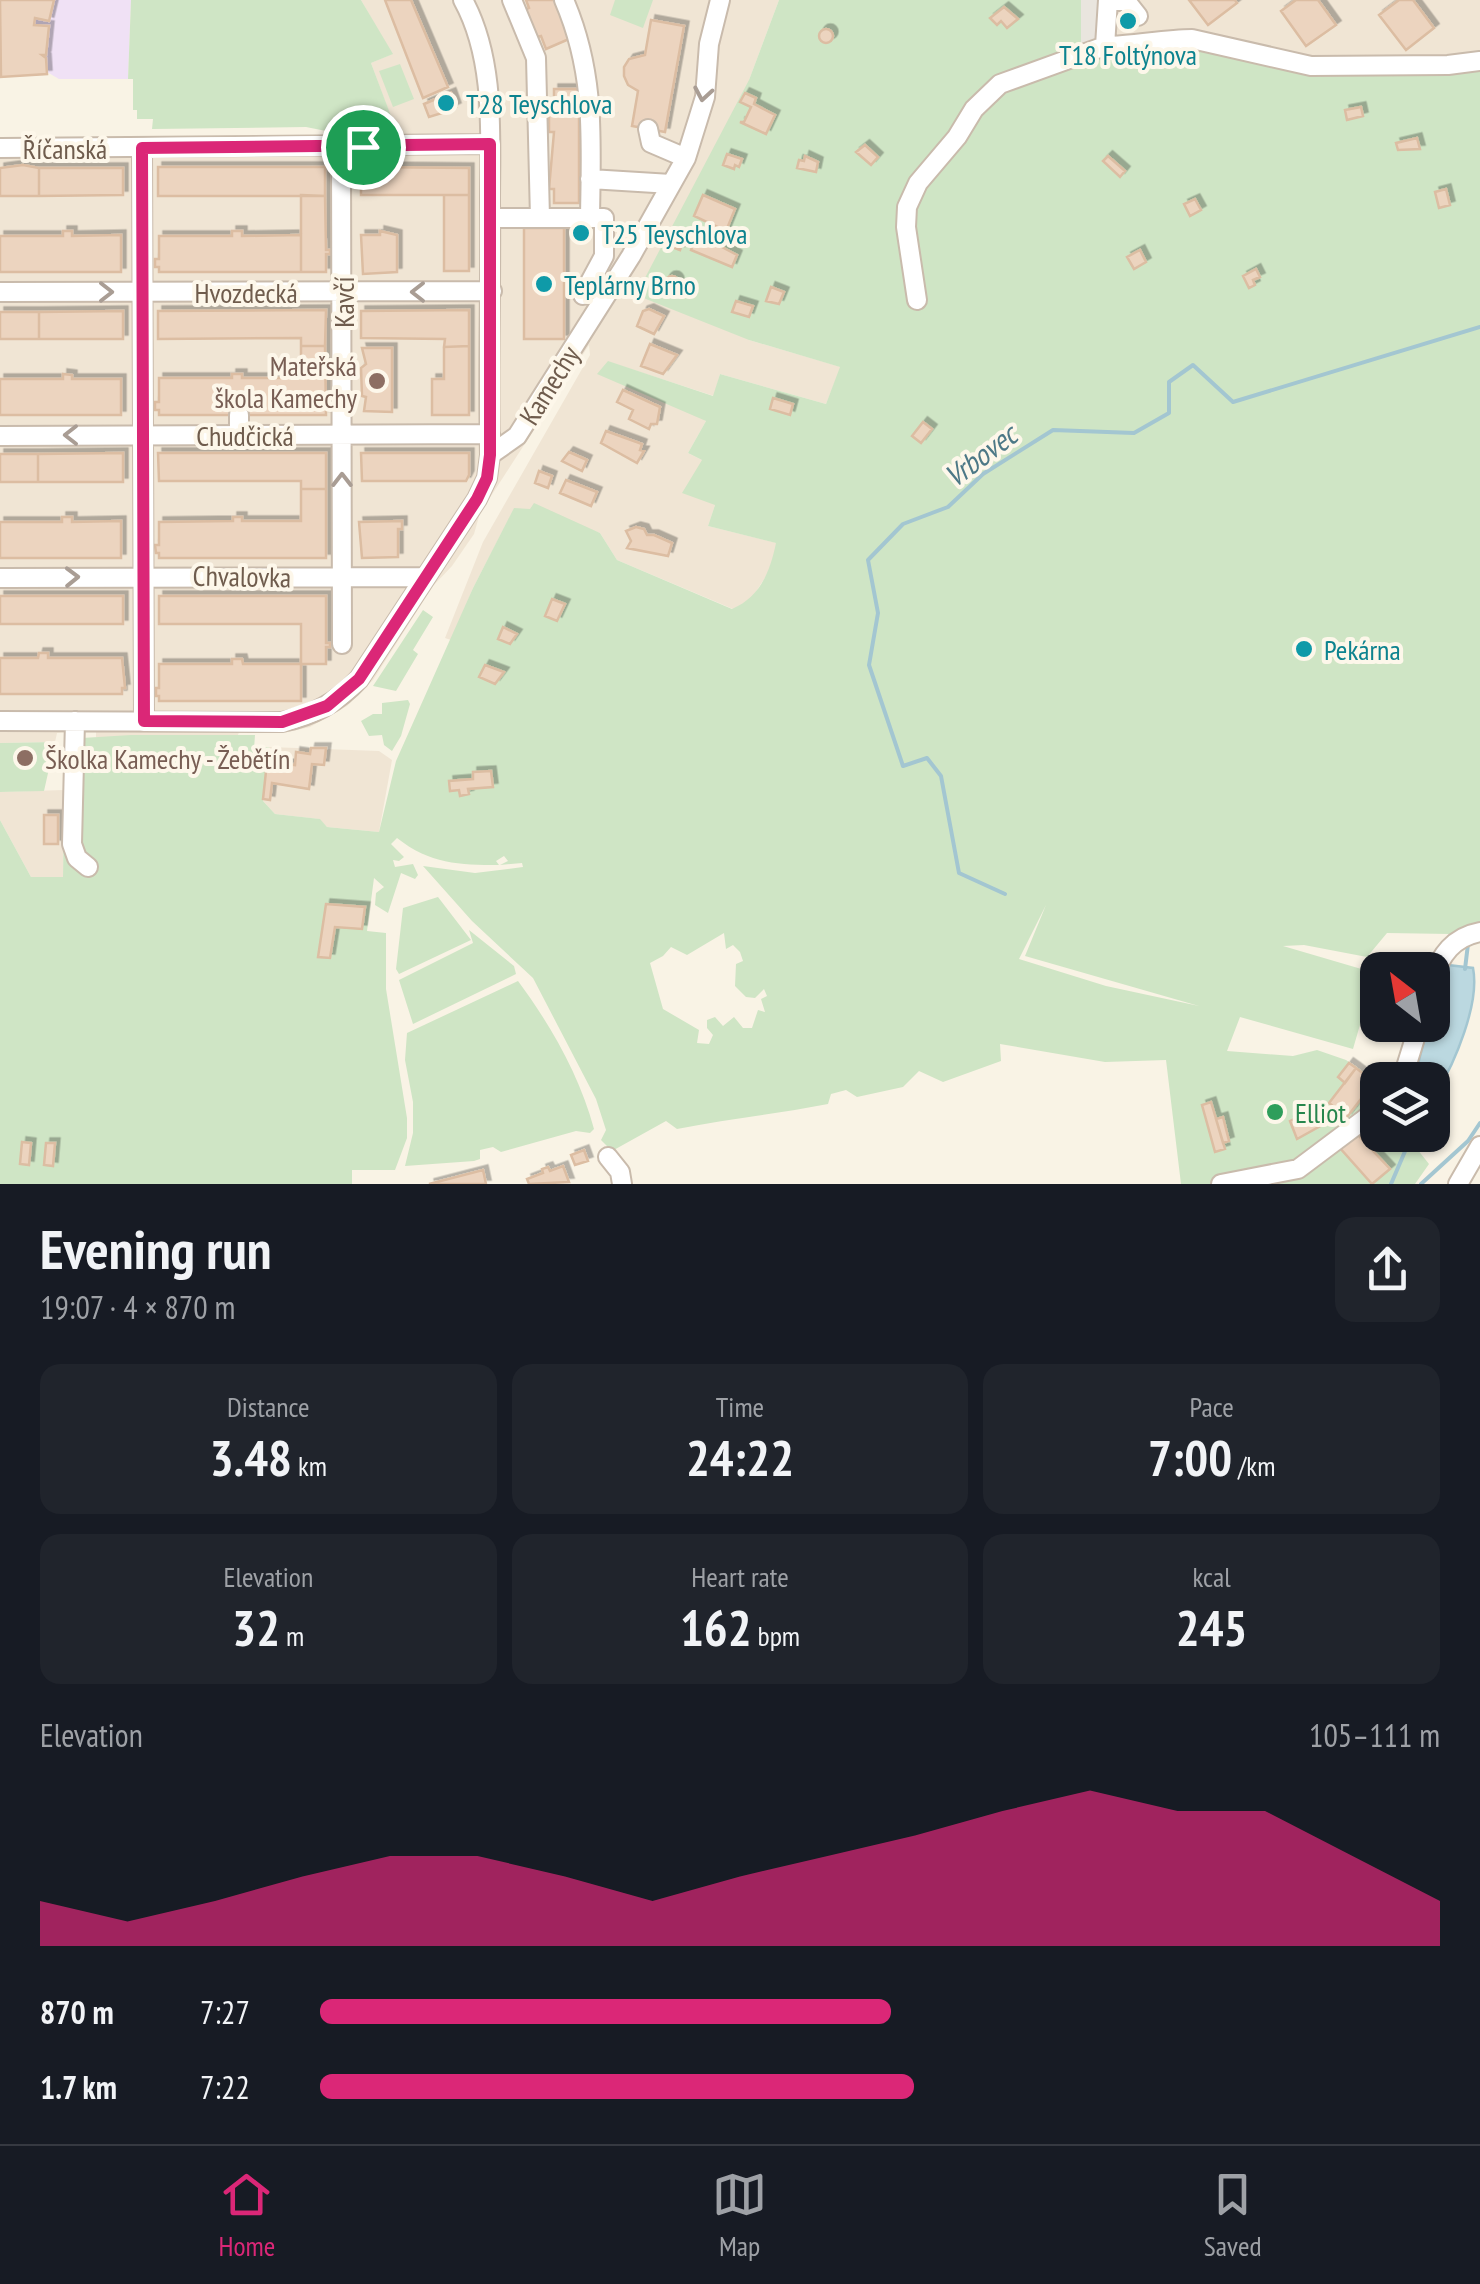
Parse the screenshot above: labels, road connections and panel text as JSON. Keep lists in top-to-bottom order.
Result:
{
  "streets": {
    "street": [
      "Říčanská",
      "Hvozdecká",
      "Kavčí",
      "Kamechy",
      "Chudčická",
      "Chvalovka"
    ]
  },
  "crossings": [
    ["Říčanská", "Kavčí"],
    ["Hvozdecká", "Kavčí"],
    ["Kavčí", "Chudčická"],
    ["Kavčí", "Chvalovka"],
    ["Kamechy", "Chvalovka"]
  ],
  "water": ["Vrbovec"],
  "places": [
    "T18 Foltýnova",
    "T28 Teyschlova",
    "T25 Teyschlova",
    "Teplárny Brno",
    "Mateřská škola Kamechy",
    "Pekárna",
    "Školka Kamechy - Žebětín",
    "Elliot"
  ],
  "north": "top left",
  "page": {
    "heading": ["Evening run", "19:07 · 4 × 870 m"],
    "stats": [
      ["Distance", "3.48 km"],
      ["Time", "24:22"],
      ["Pace", "7:00 /km"],
      ["Elevation", "32 m"],
      ["Heart rate", "162 bpm"],
      ["kcal", "245"]
    ],
    "chart": ["Elevation", "105–111 m"],
    "list": [
      {
        "name": "870 m",
        "note": "7:27"
      },
      {
        "name": "1.7 km",
        "note": "7:22"
      }
    ],
    "tabs": ["Home", "Map", "Saved"]
  }
}
